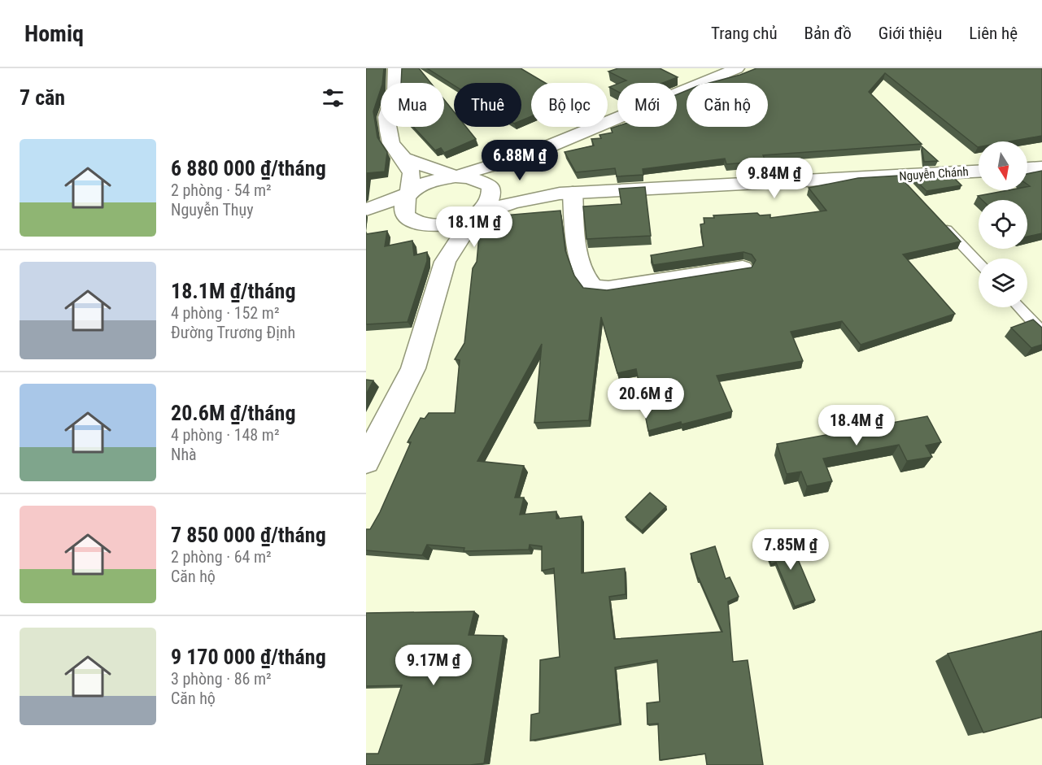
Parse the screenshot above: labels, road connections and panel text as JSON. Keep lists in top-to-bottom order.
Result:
{
  "streets": {
    "street": ["Nguyễn Chánh"]
  },
  "north": "bottom",
  "page": {
    "header": "Homiq",
    "nav": [
      "Trang chủ",
      "Bản đồ",
      "Giới thiệu",
      "Liên hệ"
    ],
    "heading": "7 căn",
    "chip": [
      "Mua",
      "Thuê",
      "Bộ lọc",
      "Mới",
      "Căn hộ"
    ],
    "list": [
      {
        "name": "6 880 000 ₫/tháng",
        "note": "2 phòng · 54 m² · Nguyễn Thụy"
      },
      {
        "name": "18.1M ₫/tháng",
        "note": "4 phòng · 152 m² · Đường Trương Định"
      },
      {
        "name": "20.6M ₫/tháng",
        "note": "4 phòng · 148 m² · Nhà"
      },
      {
        "name": "7 850 000 ₫/tháng",
        "note": "2 phòng · 64 m² · Căn hộ"
      },
      {
        "name": "9 170 000 ₫/tháng",
        "note": "3 phòng · 86 m² · Căn hộ"
      }
    ],
    "price": [
      "6.88M ₫",
      "9.84M ₫",
      "18.1M ₫",
      "20.6M ₫",
      "18.4M ₫",
      "7.85M ₫",
      "9.17M ₫"
    ]
  }
}
